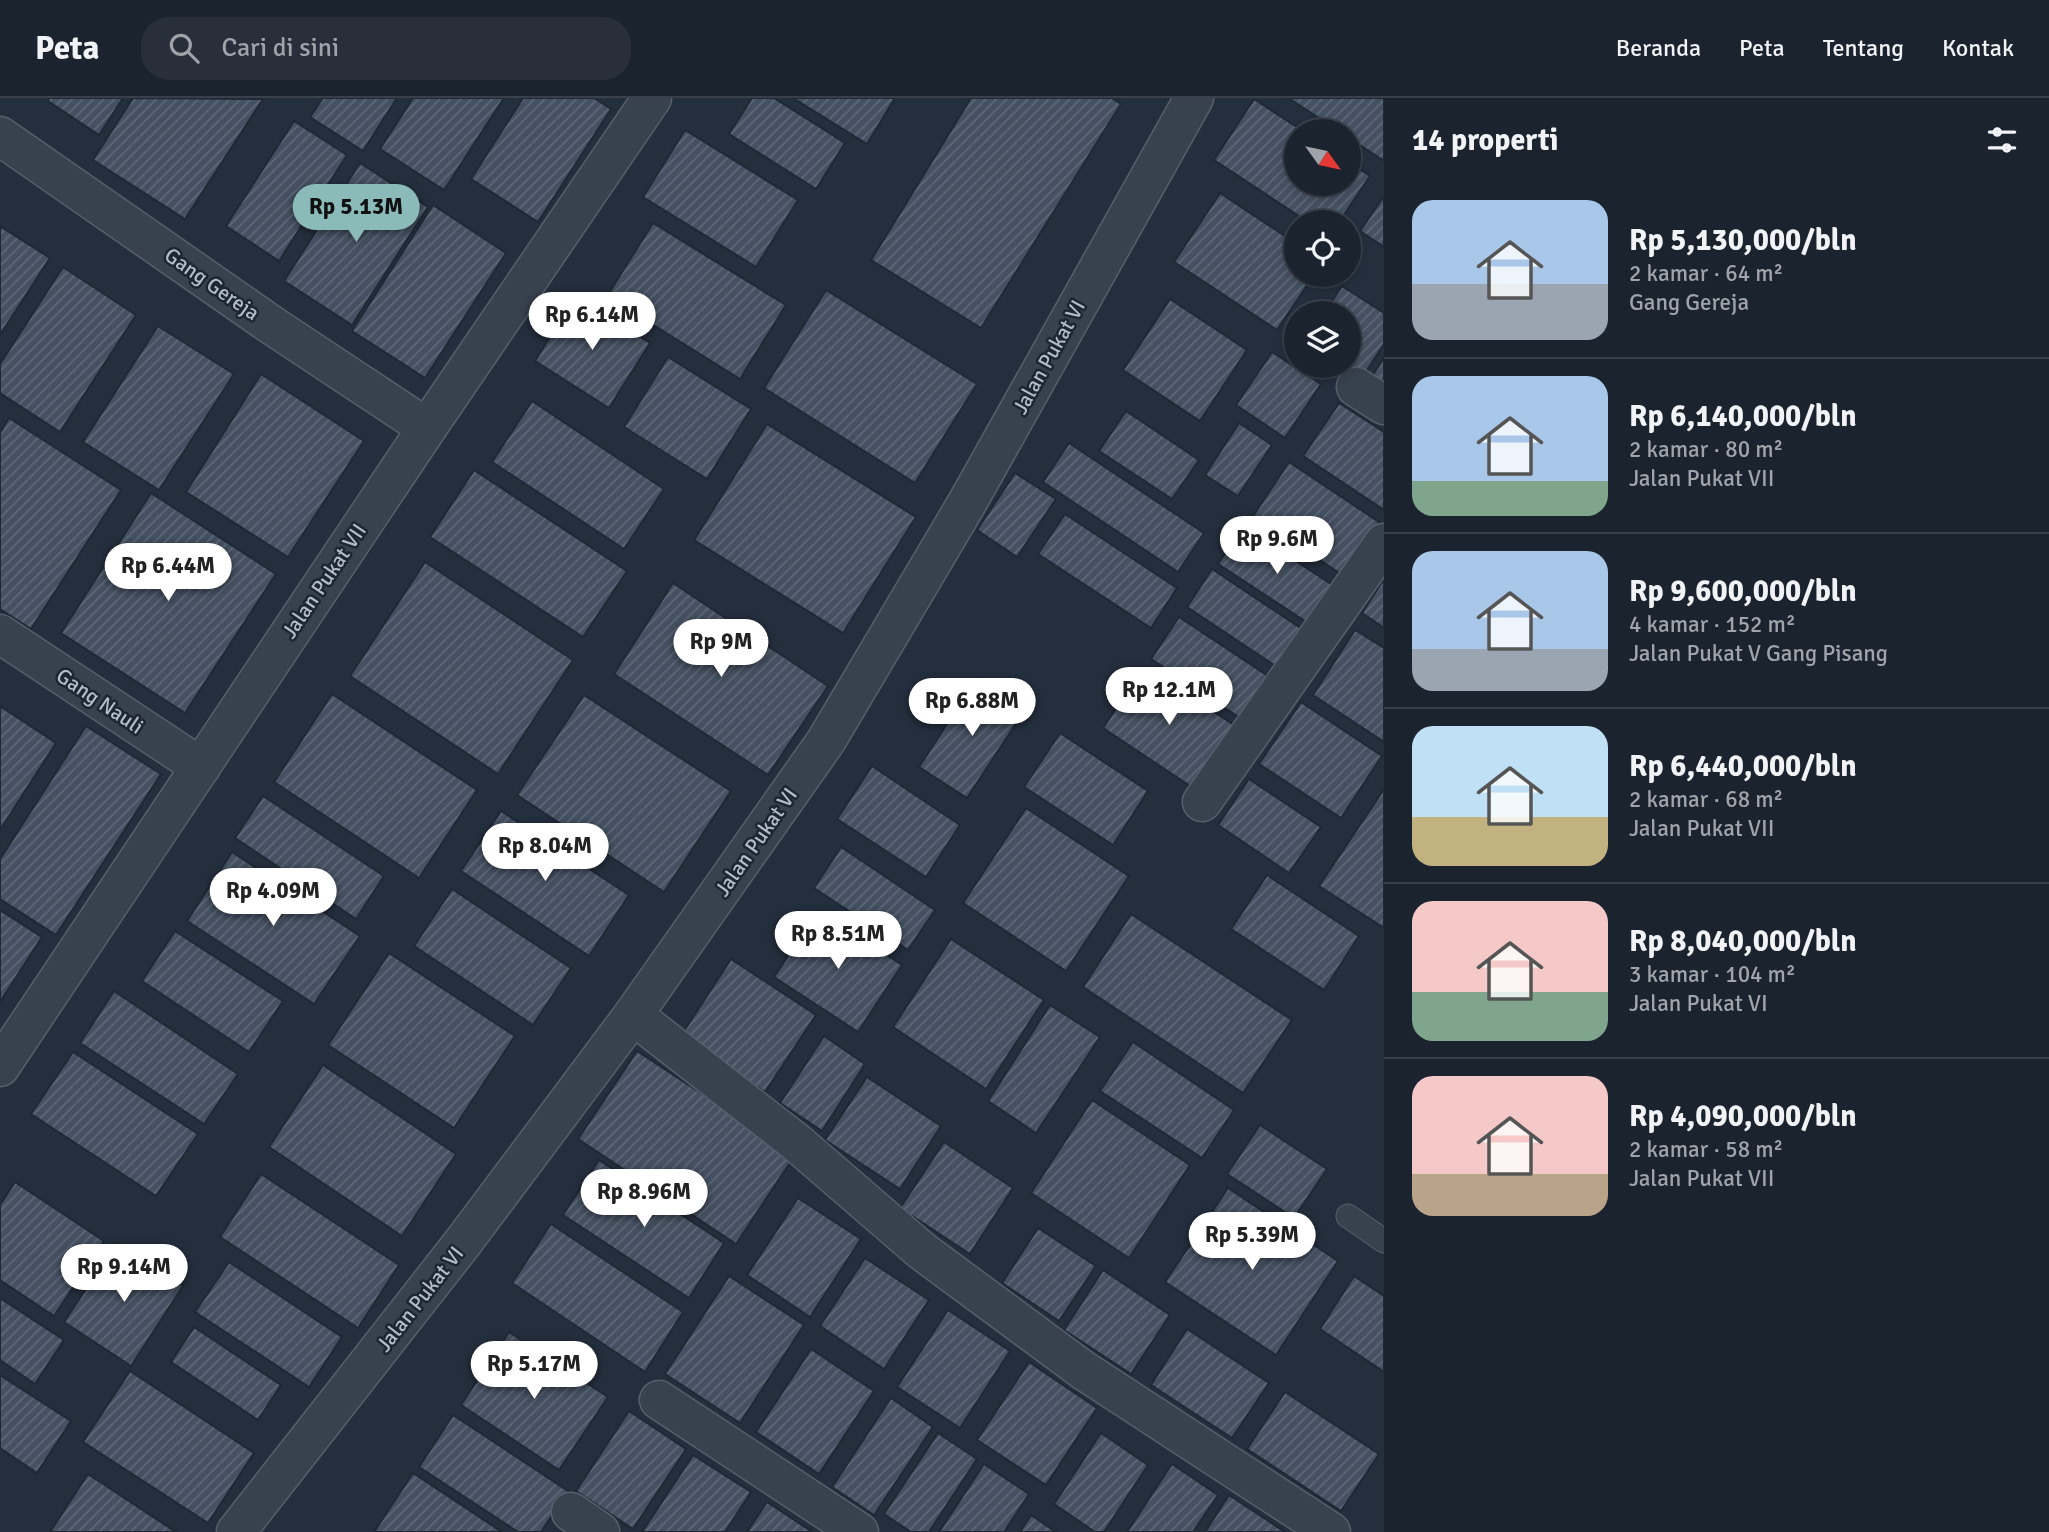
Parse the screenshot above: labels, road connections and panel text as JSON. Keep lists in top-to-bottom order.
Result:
{
  "streets": {
    "street": [
      "Gang Gereja",
      "Jalan Pukat VI",
      "Jalan Pukat VII",
      "Gang Nauli"
    ]
  },
  "crossings": [
    ["Gang Gereja", "Jalan Pukat VII"],
    ["Jalan Pukat VII", "Gang Nauli"]
  ],
  "north": "bottom right",
  "page": {
    "header": "Peta",
    "search": "Cari di sini",
    "nav": [
      "Beranda",
      "Peta",
      "Tentang",
      "Kontak"
    ],
    "heading": "14 properti",
    "list": [
      {
        "name": "Rp 5,130,000/bln",
        "note": "2 kamar · 64 m² · Gang Gereja"
      },
      {
        "name": "Rp 6,140,000/bln",
        "note": "2 kamar · 80 m² · Jalan Pukat VII"
      },
      {
        "name": "Rp 9,600,000/bln",
        "note": "4 kamar · 152 m² · Jalan Pukat V Gang Pisang"
      },
      {
        "name": "Rp 6,440,000/bln",
        "note": "2 kamar · 68 m² · Jalan Pukat VII"
      },
      {
        "name": "Rp 8,040,000/bln",
        "note": "3 kamar · 104 m² · Jalan Pukat VI"
      },
      {
        "name": "Rp 4,090,000/bln",
        "note": "2 kamar · 58 m² · Jalan Pukat VII"
      }
    ],
    "price": [
      "Rp 5.13M",
      "Rp 6.14M",
      "Rp 9.6M",
      "Rp 6.44M",
      "Rp 9M",
      "Rp 12.1M",
      "Rp 6.88M",
      "Rp 8.04M",
      "Rp 4.09M",
      "Rp 8.51M",
      "Rp 8.96M",
      "Rp 5.39M",
      "Rp 9.14M",
      "Rp 5.17M"
    ]
  }
}
